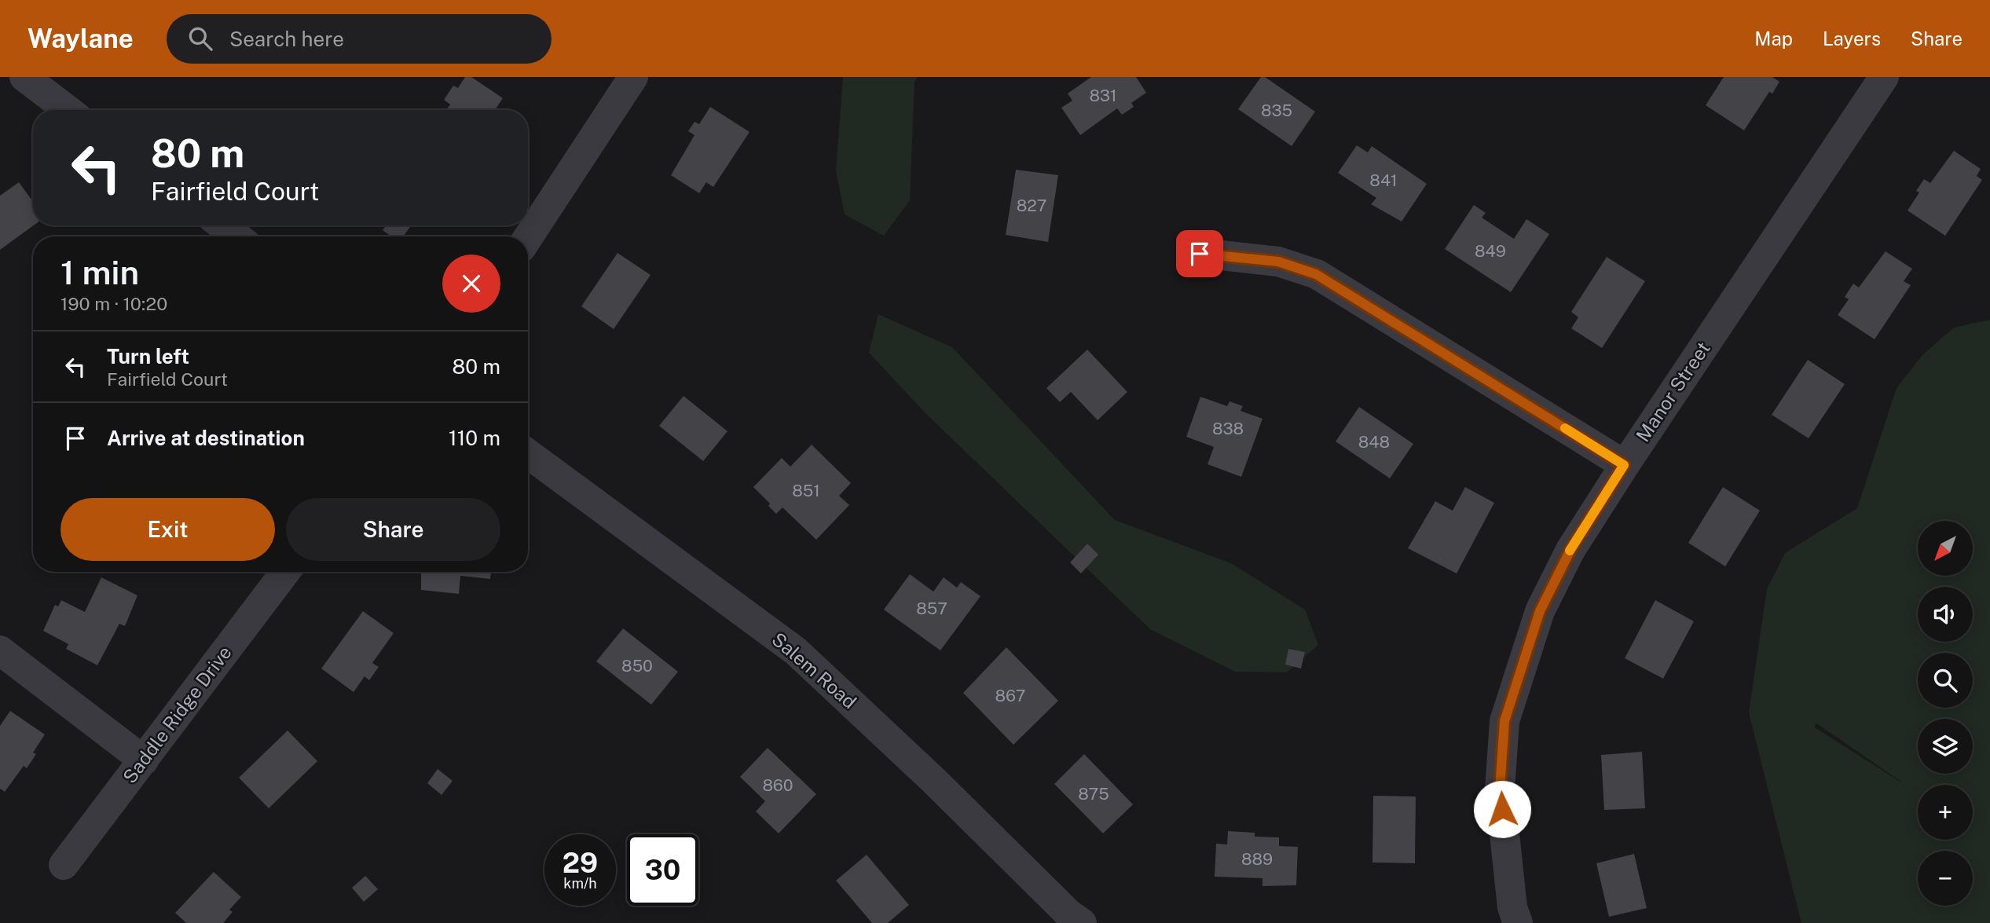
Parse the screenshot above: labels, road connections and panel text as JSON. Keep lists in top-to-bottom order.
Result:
{
  "streets": {
    "street": ["Manor Street", "Salem Road", "Saddle Ridge Drive"]
  },
  "house_numbers": [
    "831",
    "835",
    "841",
    "827",
    "849",
    "838",
    "848",
    "851",
    "857",
    "850",
    "867",
    "860",
    "875",
    "889"
  ],
  "north": "bottom left",
  "page": {
    "header": "Waylane",
    "search": "Search here",
    "nav": ["Map", "Layers", "Share"],
    "turn": ["80 m", "Fairfield Court"],
    "heading": ["1 min", "190 m · 10:20"],
    "list": [
      {
        "name": "Turn left",
        "note": "Fairfield Court",
        "value": "80 m"
      },
      {
        "name": "Arrive at destination",
        "value": "110 m"
      }
    ],
    "buttons": ["Exit", "Share"],
    "map_buttons": ["+", "−"],
    "speed": "29 km/h",
    "limit": "30"
  }
}
